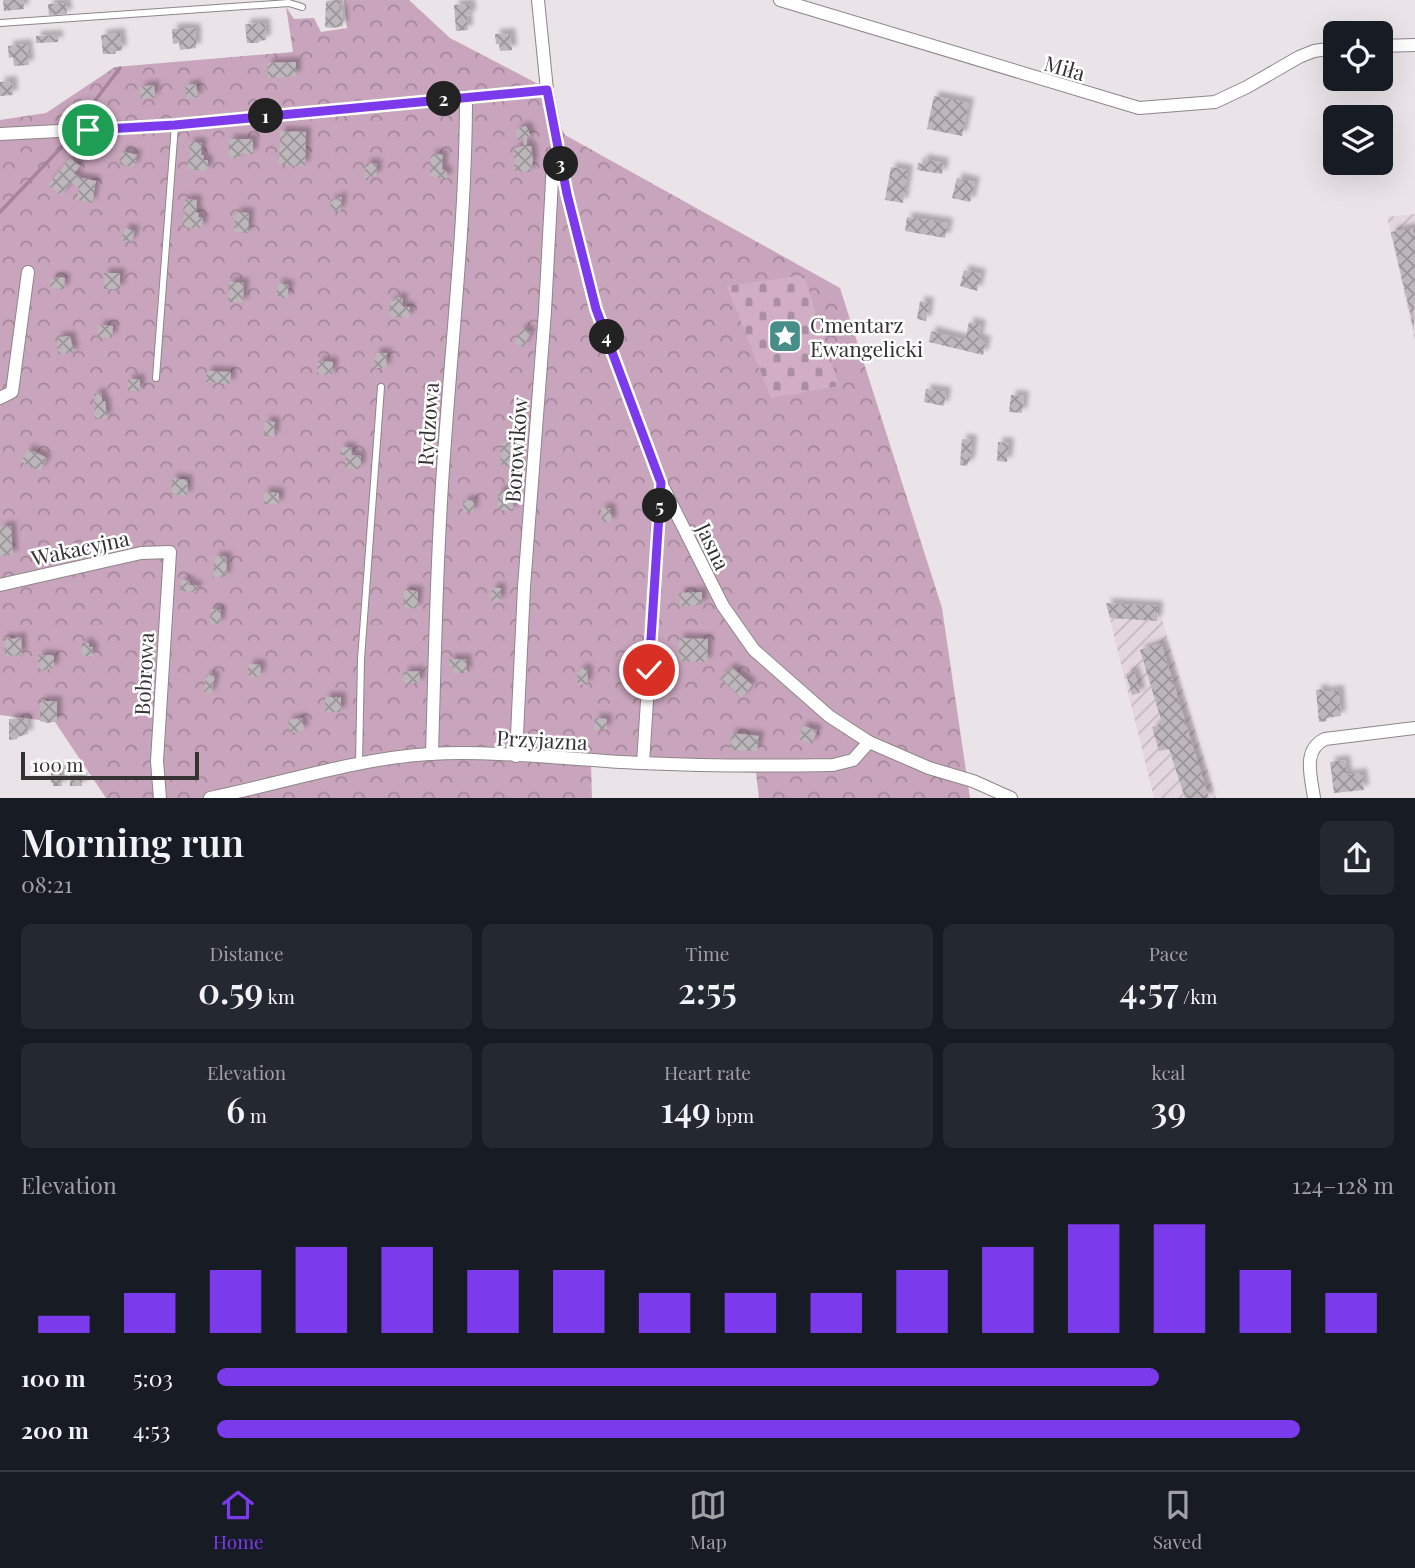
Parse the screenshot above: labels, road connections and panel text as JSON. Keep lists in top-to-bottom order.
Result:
{
  "streets": {
    "street": [
      "Miła",
      "Rydzowa",
      "Borowików",
      "Jasna",
      "Wakacyjna",
      "Bobrowa",
      "Przyjazna"
    ]
  },
  "crossings": [
    ["Rydzowa", "Przyjazna"],
    ["Borowików", "Jasna"],
    ["Borowików", "Przyjazna"],
    ["Jasna", "Przyjazna"],
    ["Wakacyjna", "Bobrowa"]
  ],
  "places": {
    "place": ["Cmentarz Ewangelicki"]
  },
  "scale_bar": "100 m",
  "page": {
    "pins": [
      "2",
      "1",
      "3",
      "4",
      "5"
    ],
    "scale": "100 m",
    "heading": ["Morning run", "08:21"],
    "stats": [
      ["Distance", "0.59 km"],
      ["Time", "2:55"],
      ["Pace", "4:57 /km"],
      ["Elevation", "6 m"],
      ["Heart rate", "149 bpm"],
      ["kcal", "39"]
    ],
    "chart": ["Elevation", "124–128 m"],
    "list": [
      {
        "name": "100 m",
        "note": "5:03"
      },
      {
        "name": "200 m",
        "note": "4:53"
      }
    ],
    "tabs": ["Home", "Map", "Saved"]
  }
}
